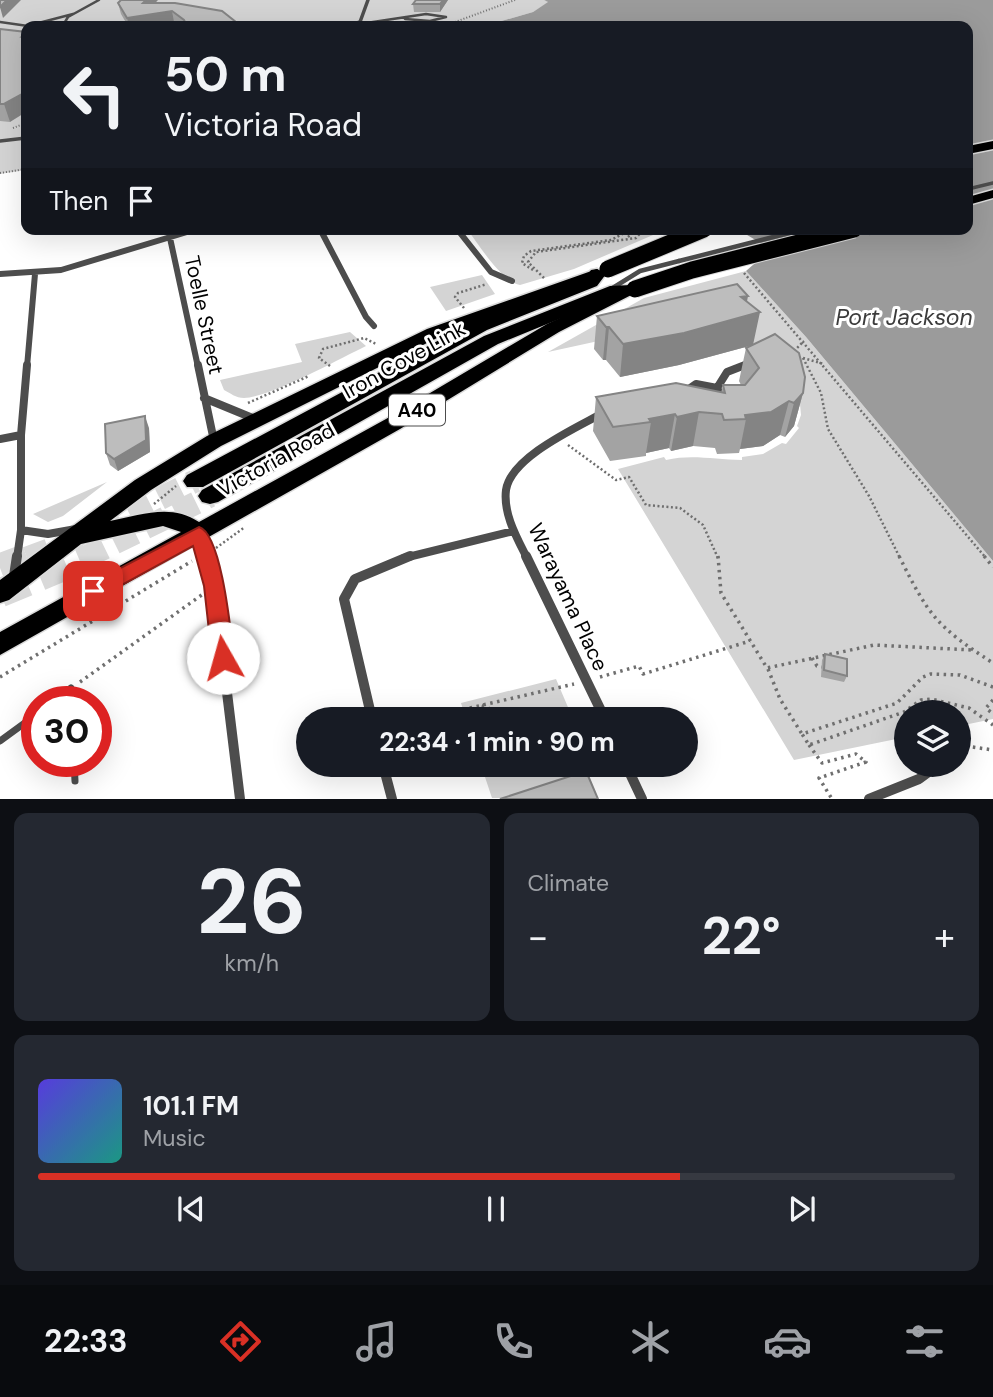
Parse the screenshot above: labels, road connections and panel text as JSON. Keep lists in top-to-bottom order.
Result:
{
  "streets": {
    "highway": ["Iron Cove Link", "A40", "Victoria Road"],
    "street": ["Toelle Street", "Warayama Place"]
  },
  "crossings": [
    ["Toelle Street", "Victoria Road"],
    ["Iron Cove Link", "Victoria Road"]
  ],
  "water": ["Port Jackson"],
  "page": {
    "turn": ["50 m", "Victoria Road"],
    "then": "Then",
    "limit": "30",
    "trip": "22:34 · 1 min · 90 m",
    "tile": [
      ["26", "km/h"],
      "Climate"
    ],
    "heat": ["−", "22°", "+"],
    "song": ["101.1 FM", "Music"],
    "tabs": "22:33"
  }
}
